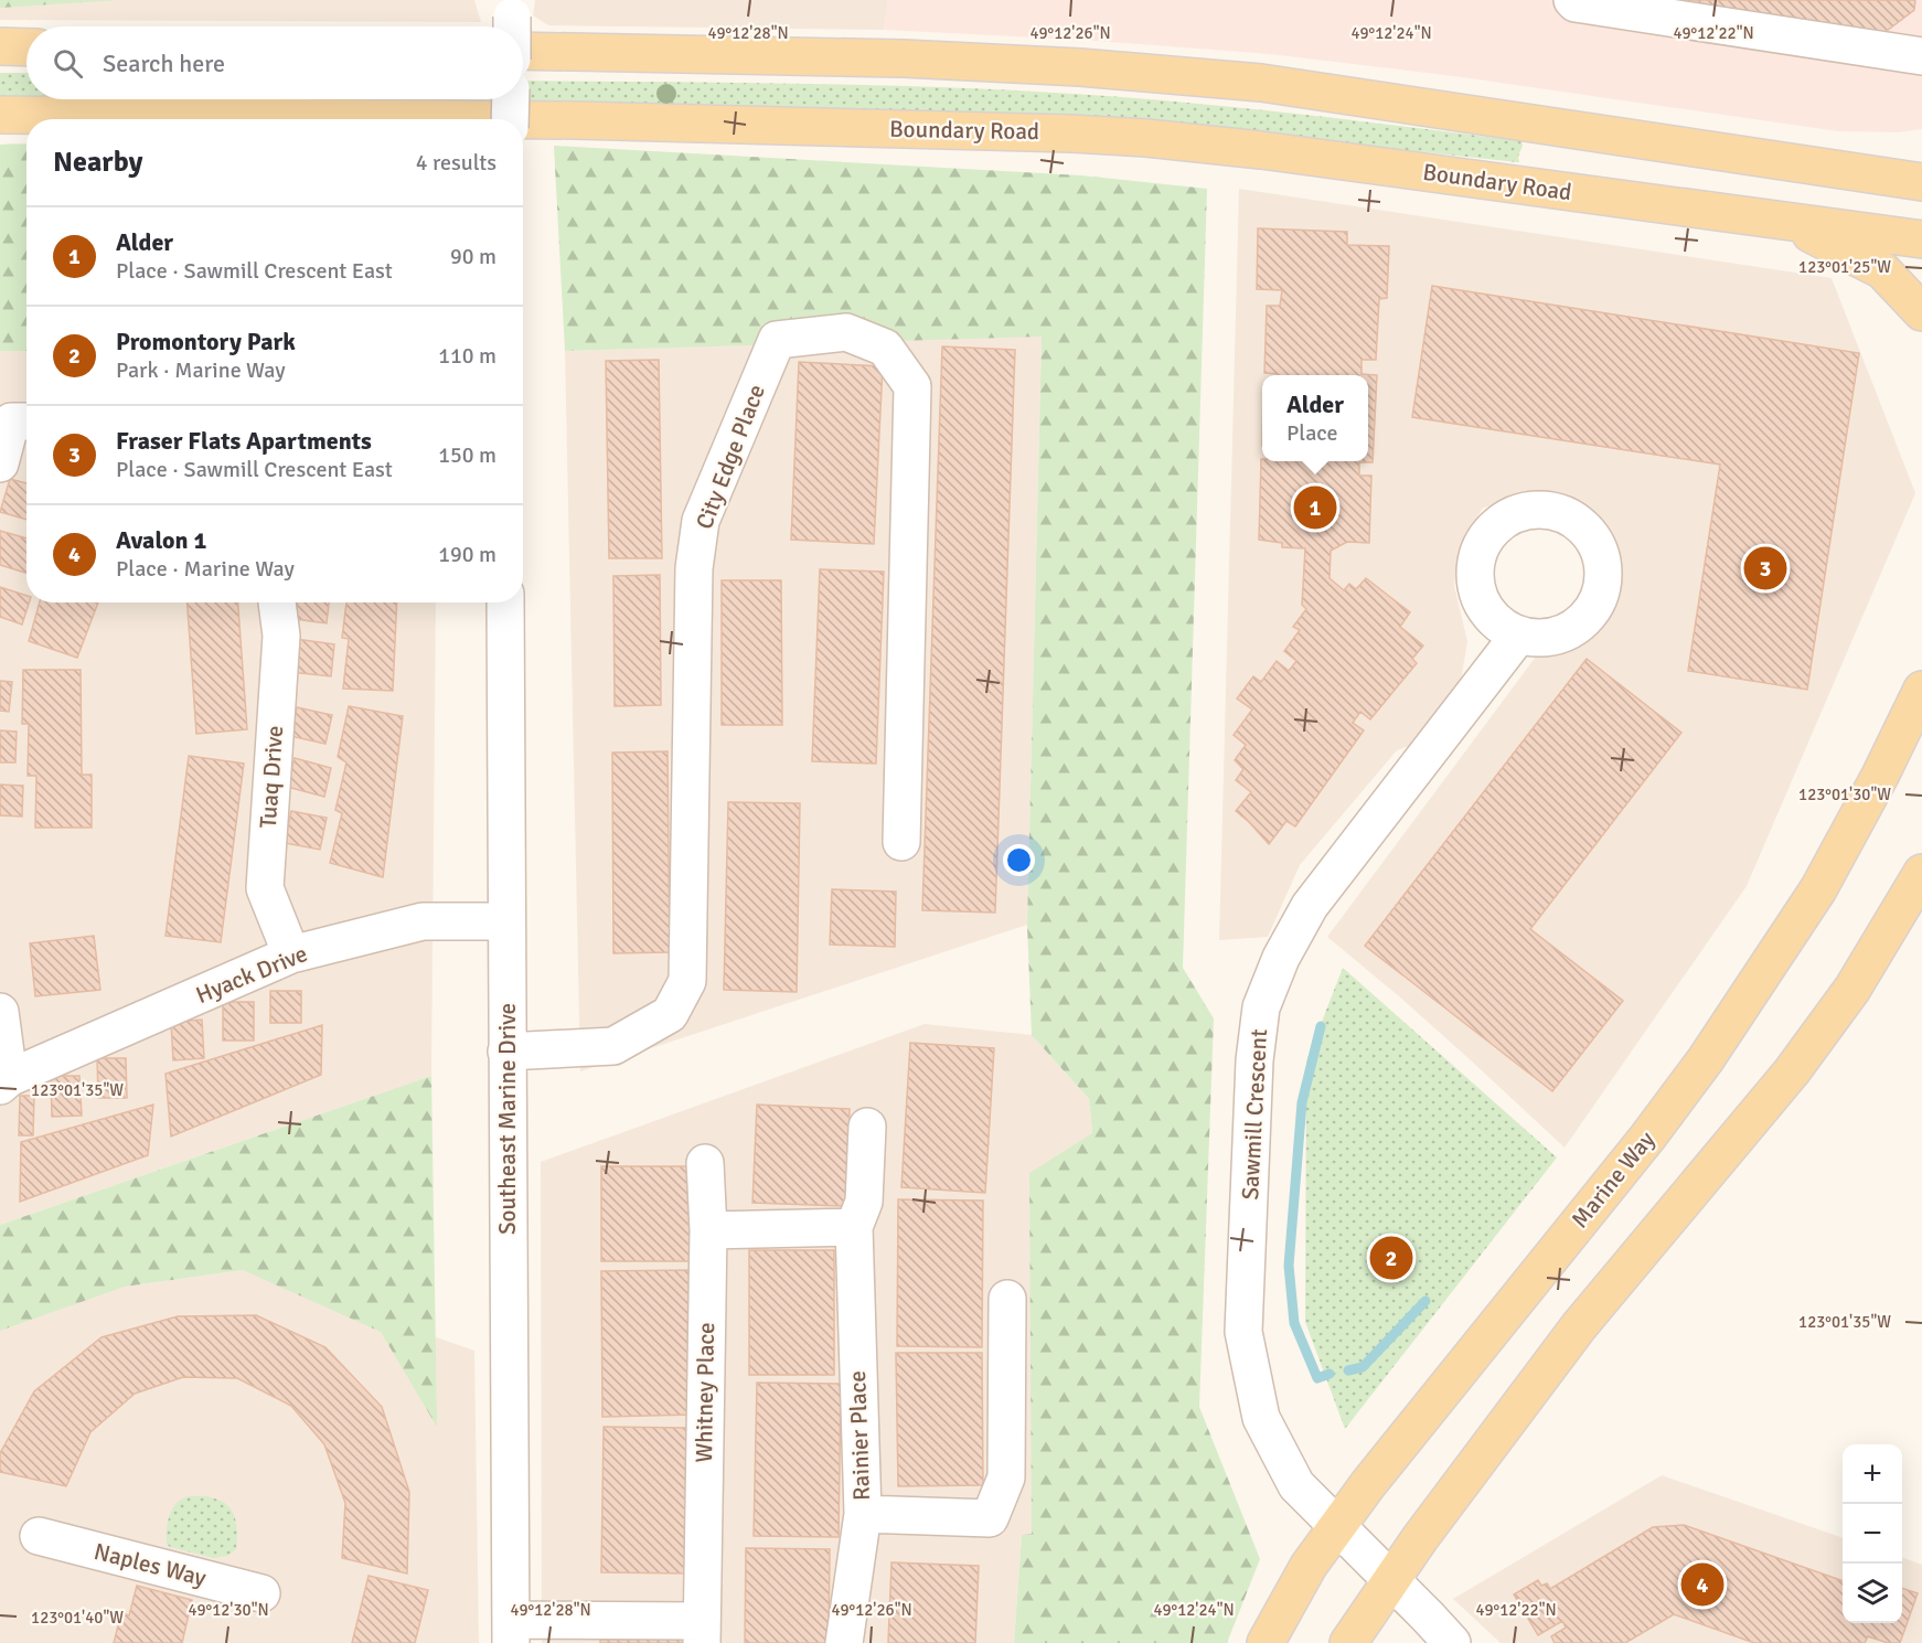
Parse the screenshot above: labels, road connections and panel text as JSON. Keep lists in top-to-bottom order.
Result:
{
  "streets": {
    "main road": ["Boundary Road", "Marine Way"],
    "street": [
      "City Edge Place",
      "Tuaq Drive",
      "Hyack Drive",
      "Sawmill Crescent",
      "Southeast Marine Drive",
      "Whitney Place",
      "Rainier Place",
      "Naples Way"
    ]
  },
  "crossings": [
    ["City Edge Place", "Southeast Marine Drive"],
    ["Tuaq Drive", "Hyack Drive"],
    ["Hyack Drive", "Southeast Marine Drive"],
    ["Sawmill Crescent", "Marine Way"],
    ["Southeast Marine Drive", "Whitney Place"]
  ],
  "page": {
    "search": "Search here",
    "heading": ["Nearby", "4 results"],
    "list": [
      {
        "mark": "1",
        "name": "Alder",
        "note": "Place · Sawmill Crescent East",
        "value": "90 m"
      },
      {
        "mark": "2",
        "name": "Promontory Park",
        "note": "Park · Marine Way",
        "value": "110 m"
      },
      {
        "mark": "3",
        "name": "Fraser Flats Apartments",
        "note": "Place · Sawmill Crescent East",
        "value": "150 m"
      },
      {
        "mark": "4",
        "name": "Avalon 1",
        "note": "Place · Marine Way",
        "value": "190 m"
      }
    ],
    "popup": ["Alder", "Place"],
    "pins": [
      "1",
      "3",
      "2",
      "4"
    ],
    "map_buttons": ["+", "−"]
  },
  "coordinates": [
    "49°12'28\"N",
    "49°12'26\"N",
    "49°12'24\"N",
    "49°12'22\"N",
    "123°01'25\"W",
    "123°01'30\"W",
    "123°01'35\"W",
    "49°12'30\"N",
    "123°01'40\"W"
  ]
}
